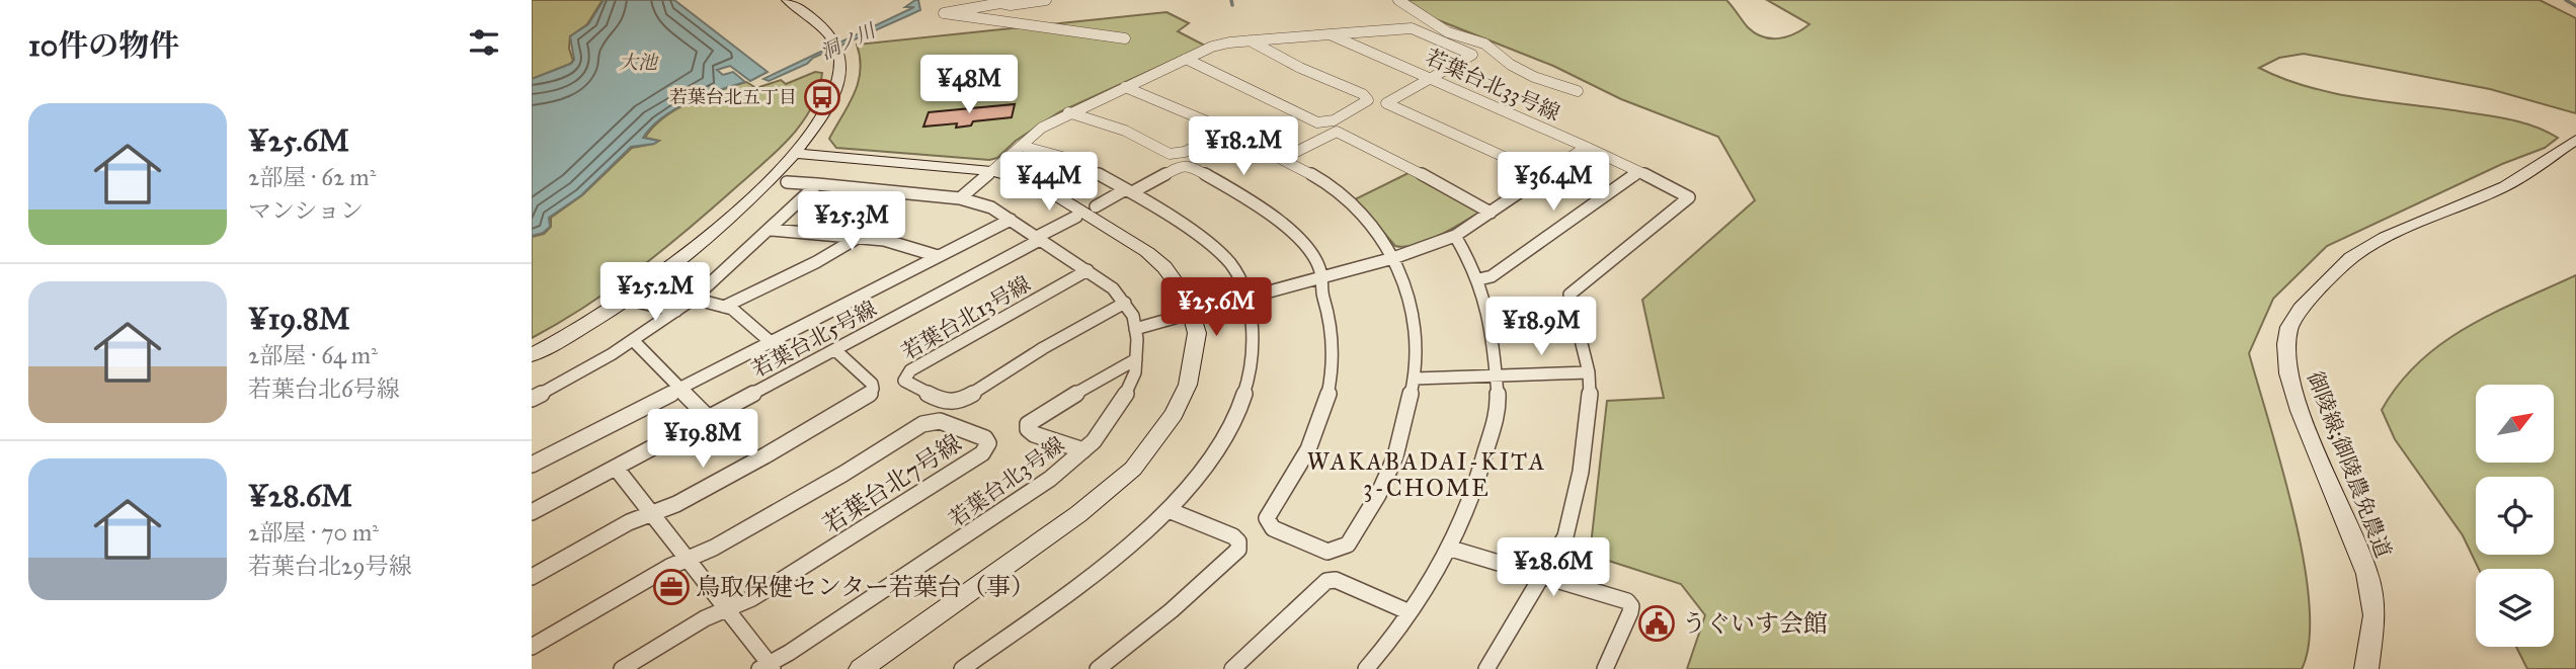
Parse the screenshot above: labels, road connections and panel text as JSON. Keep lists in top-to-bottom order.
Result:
{
  "streets": {
    "street": [
      "若葉台北33号線",
      "若葉台北13号線",
      "若葉台北5号線",
      "御陵線;御陵農免農道",
      "若葉台北3号線",
      "若葉台北7号線"
    ]
  },
  "crossings": [
    ["若葉台北13号線", "若葉台北3号線"],
    ["若葉台北5号線", "若葉台北3号線"]
  ],
  "districts": ["WAKABADAI-KITA 3-CHOME"],
  "water": ["洞ノ川", "大池"],
  "places": {
    "bus stop": ["若葉台北五丁目"],
    "office": ["鳥取保健センター若葉台（事）"],
    "public building": ["うぐいす会館"]
  },
  "north": "top right",
  "page": {
    "heading": "10件の物件",
    "price": [
      "¥48M",
      "¥18.2M",
      "¥44M",
      "¥36.4M",
      "¥25.3M",
      "¥25.2M",
      "¥25.6M",
      "¥18.9M",
      "¥19.8M",
      "¥28.6M"
    ],
    "list": [
      {
        "name": "¥25.6M",
        "note": "2部屋 · 62 m² · マンション"
      },
      {
        "name": "¥19.8M",
        "note": "2部屋 · 64 m² · 若葉台北6号線"
      },
      {
        "name": "¥28.6M",
        "note": "2部屋 · 70 m² · 若葉台北29号線"
      }
    ]
  }
}
